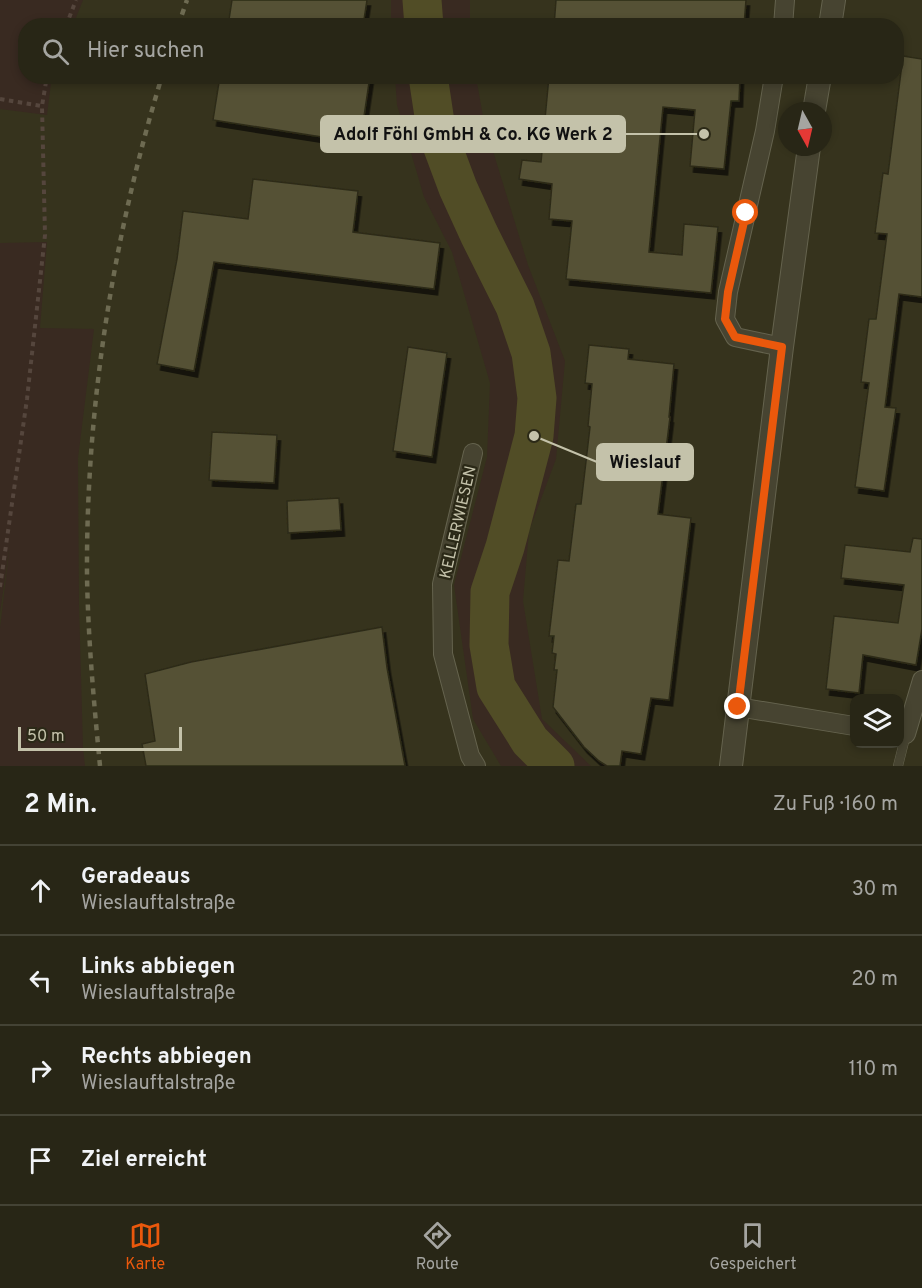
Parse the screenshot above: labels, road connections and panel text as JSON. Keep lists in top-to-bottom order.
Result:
{
  "streets": {
    "street": ["KELLERWIESEN"]
  },
  "places": ["Adolf Föhl GmbH & Co. KG Werk 2", "Wieslauf"],
  "scale_bar": "50 m",
  "north": "bottom",
  "page": {
    "search": "Hier suchen",
    "scale": "50 m",
    "heading": ["2 Min.", "Zu Fuß · 160 m"],
    "list": [
      ["Geradeaus", "Wieslauftalstraße", "30 m"],
      ["Links abbiegen", "Wieslauftalstraße", "20 m"],
      ["Rechts abbiegen", "Wieslauftalstraße", "110 m"],
      "Ziel erreicht"
    ],
    "nav": ["Karte", "Route", "Gespeichert"]
  }
}
